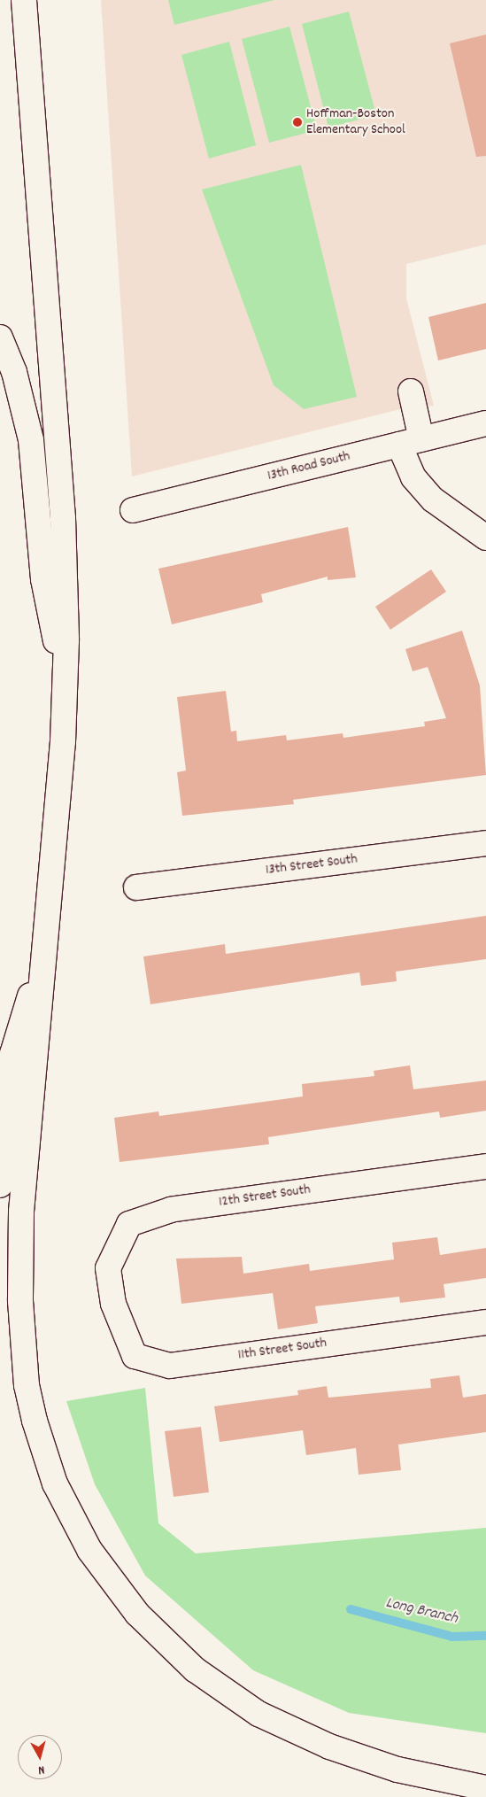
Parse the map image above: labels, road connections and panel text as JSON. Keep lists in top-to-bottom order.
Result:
{
  "streets": {
    "main road": [
      "13th Road South",
      "13th Street South",
      "12th Street South",
      "11th Street South"
    ]
  },
  "crossings": [
    ["12th Street South", "11th Street South"]
  ],
  "water": ["Long Branch"],
  "places": ["Hoffman-Boston Elementary School"],
  "north": "bottom"
}
